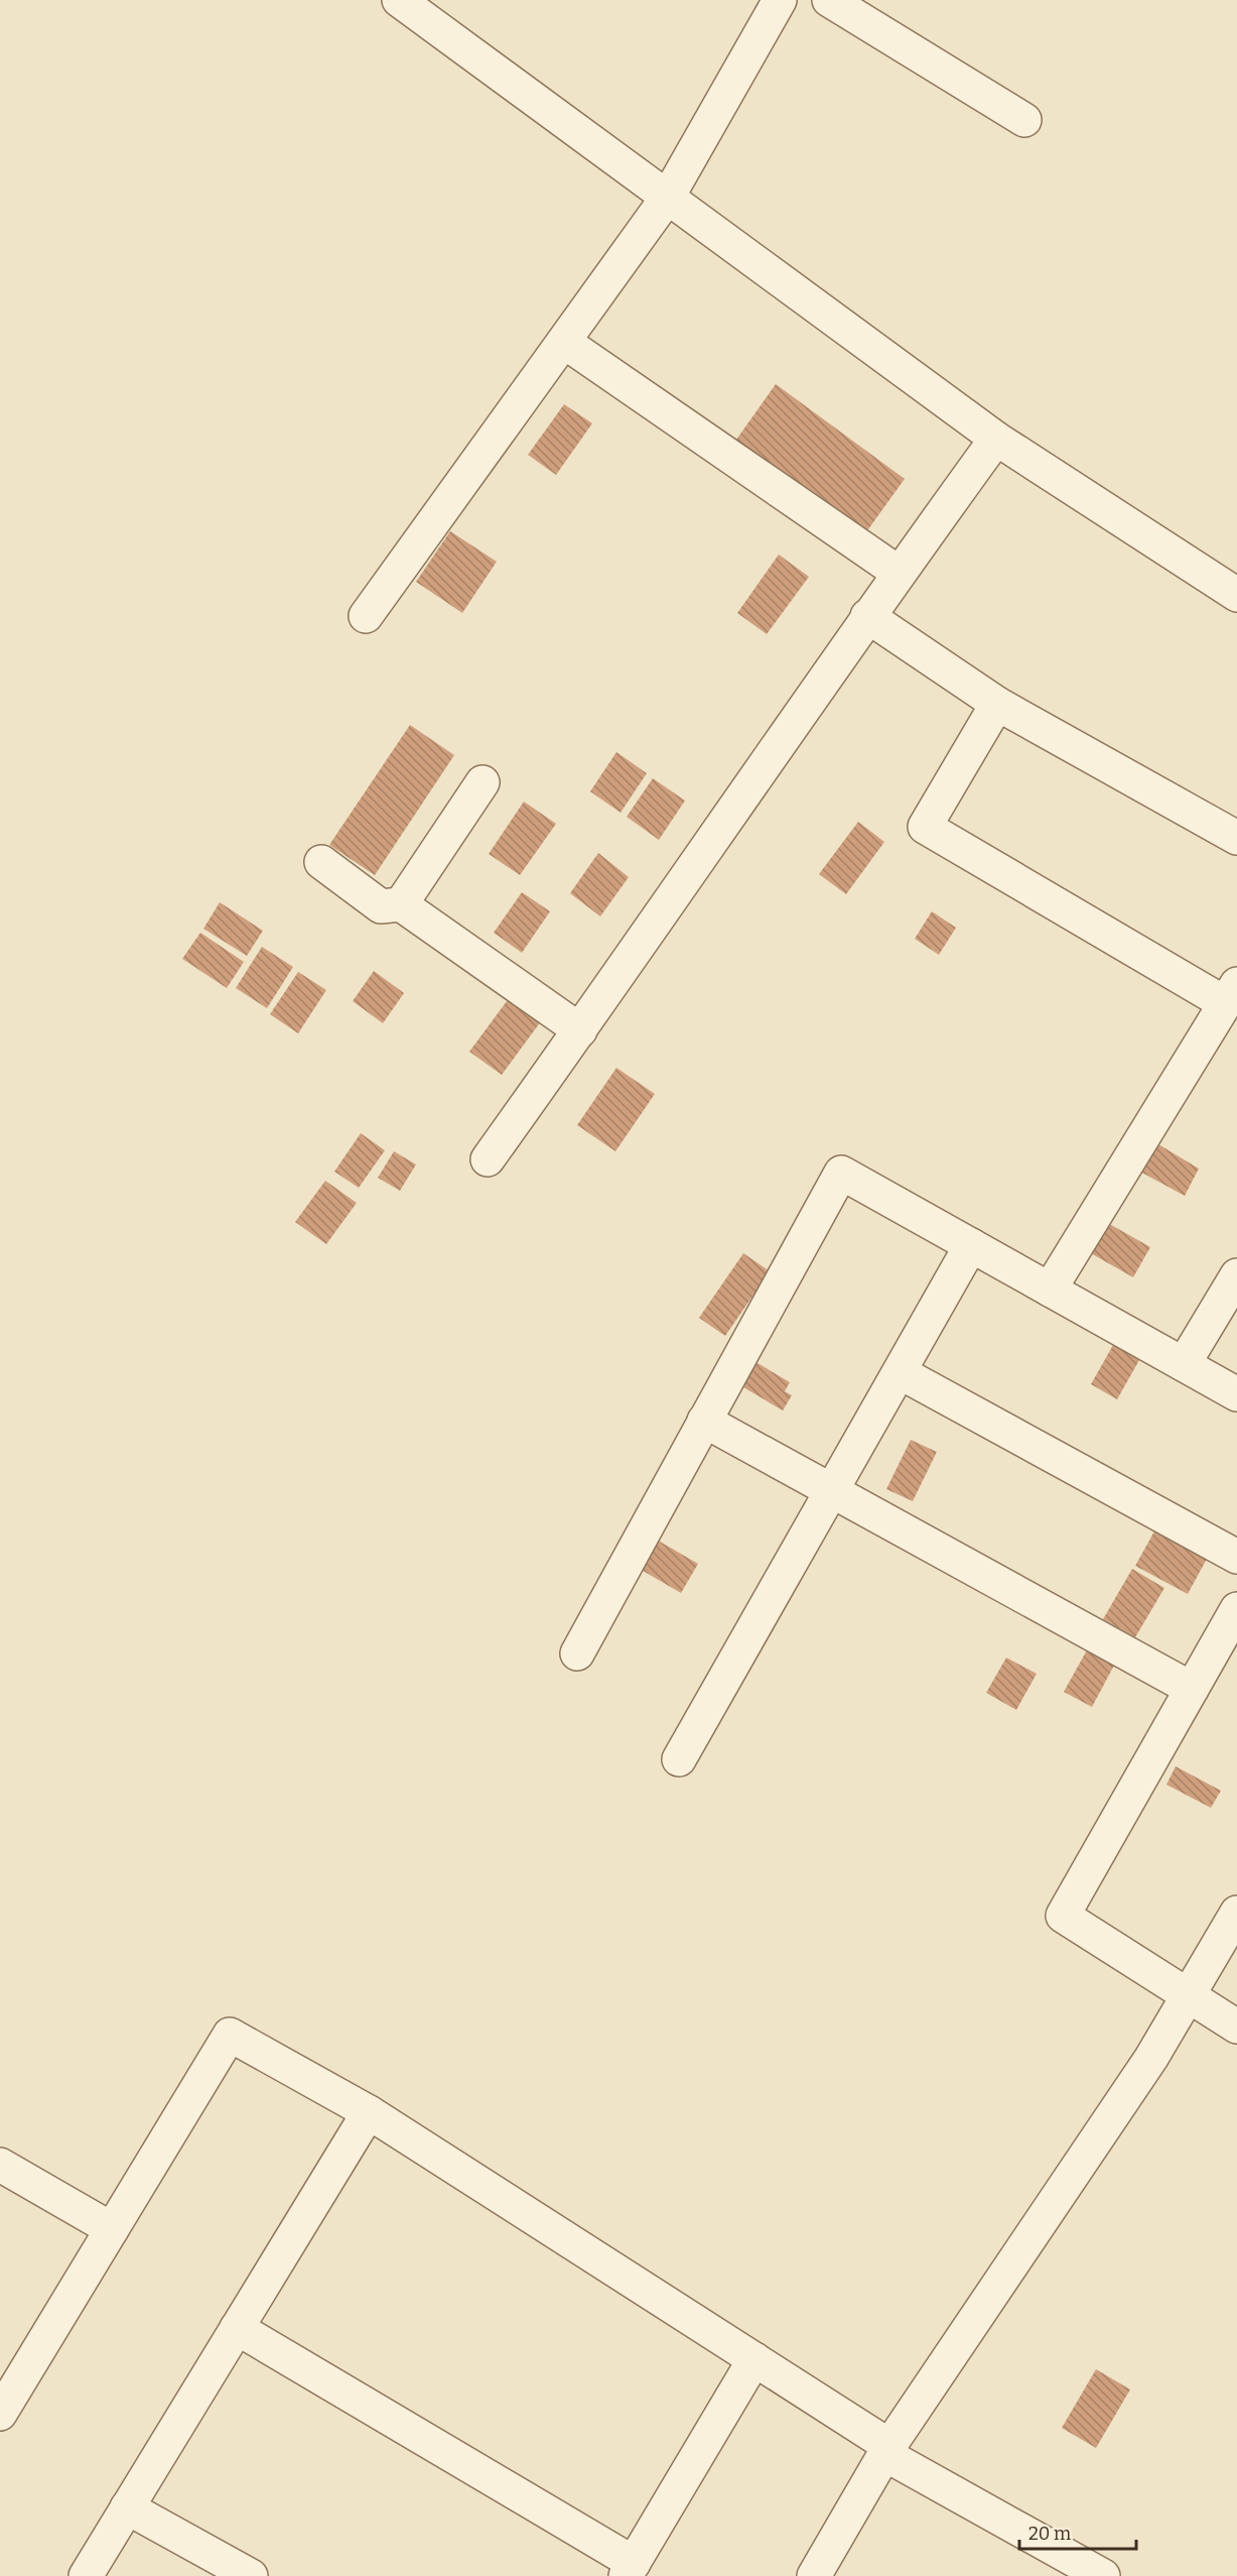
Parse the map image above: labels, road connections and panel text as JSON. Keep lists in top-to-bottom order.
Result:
{
  "scale_bar": "20 m"
}
